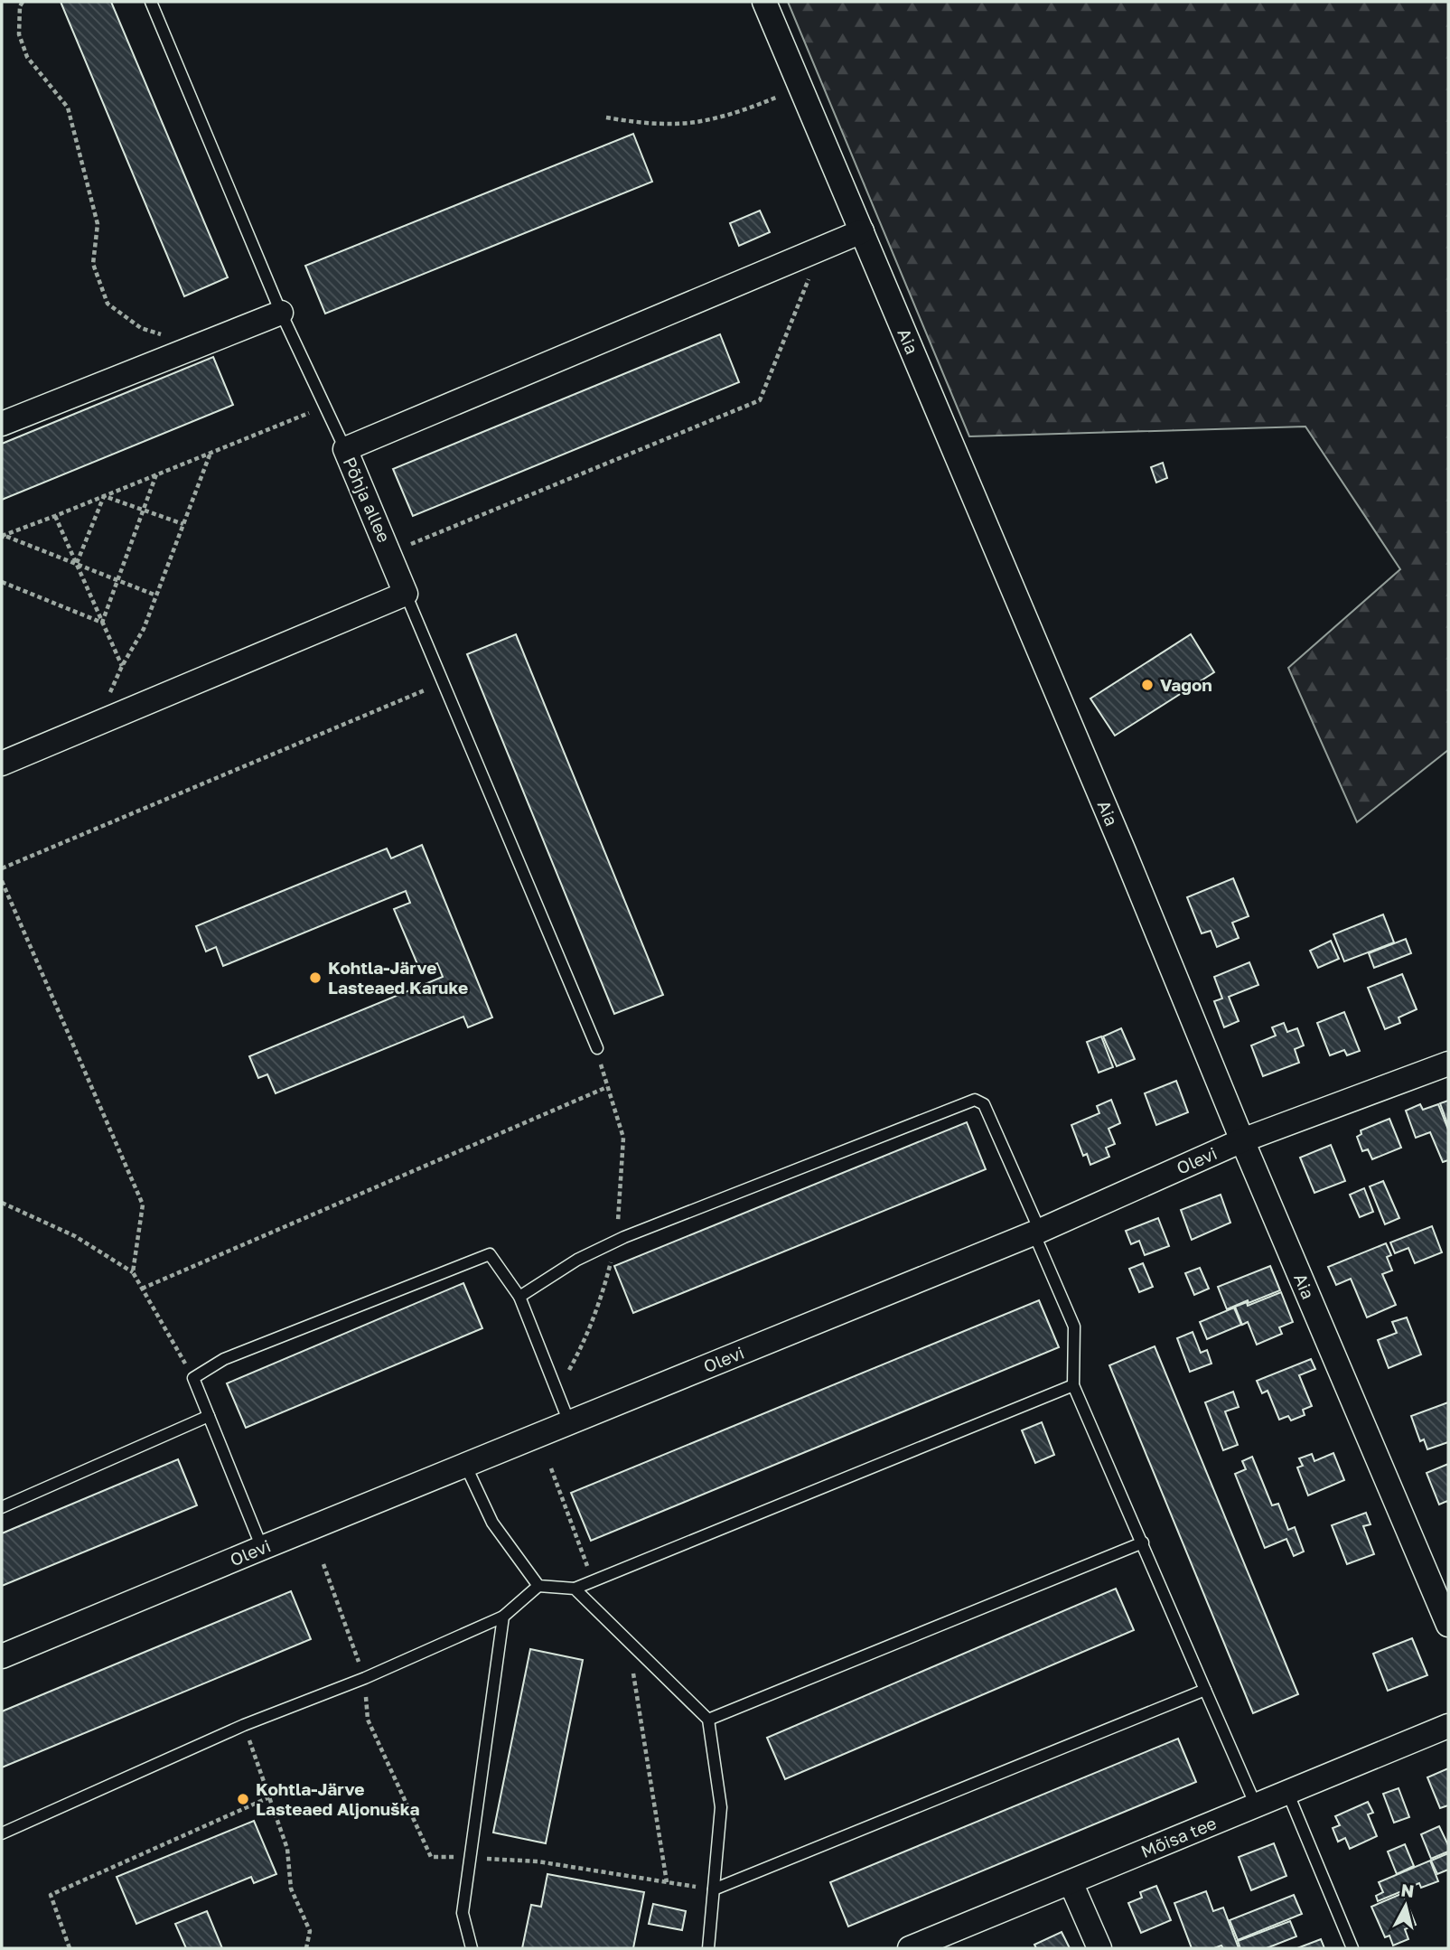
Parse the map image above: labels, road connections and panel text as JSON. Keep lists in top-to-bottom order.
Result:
{
  "streets": {
    "street": [
      "Aia",
      "Põhja allee",
      "Olevi",
      "Mõisa tee"
    ]
  },
  "crossings": [
    ["Aia", "Põhja allee"],
    ["Aia", "Olevi"]
  ],
  "places": ["Vagon", "Kohtla-Järve Lasteaed Karuke", "Kohtla-Järve Lasteaed Aljonuška"],
  "north": "top"
}
